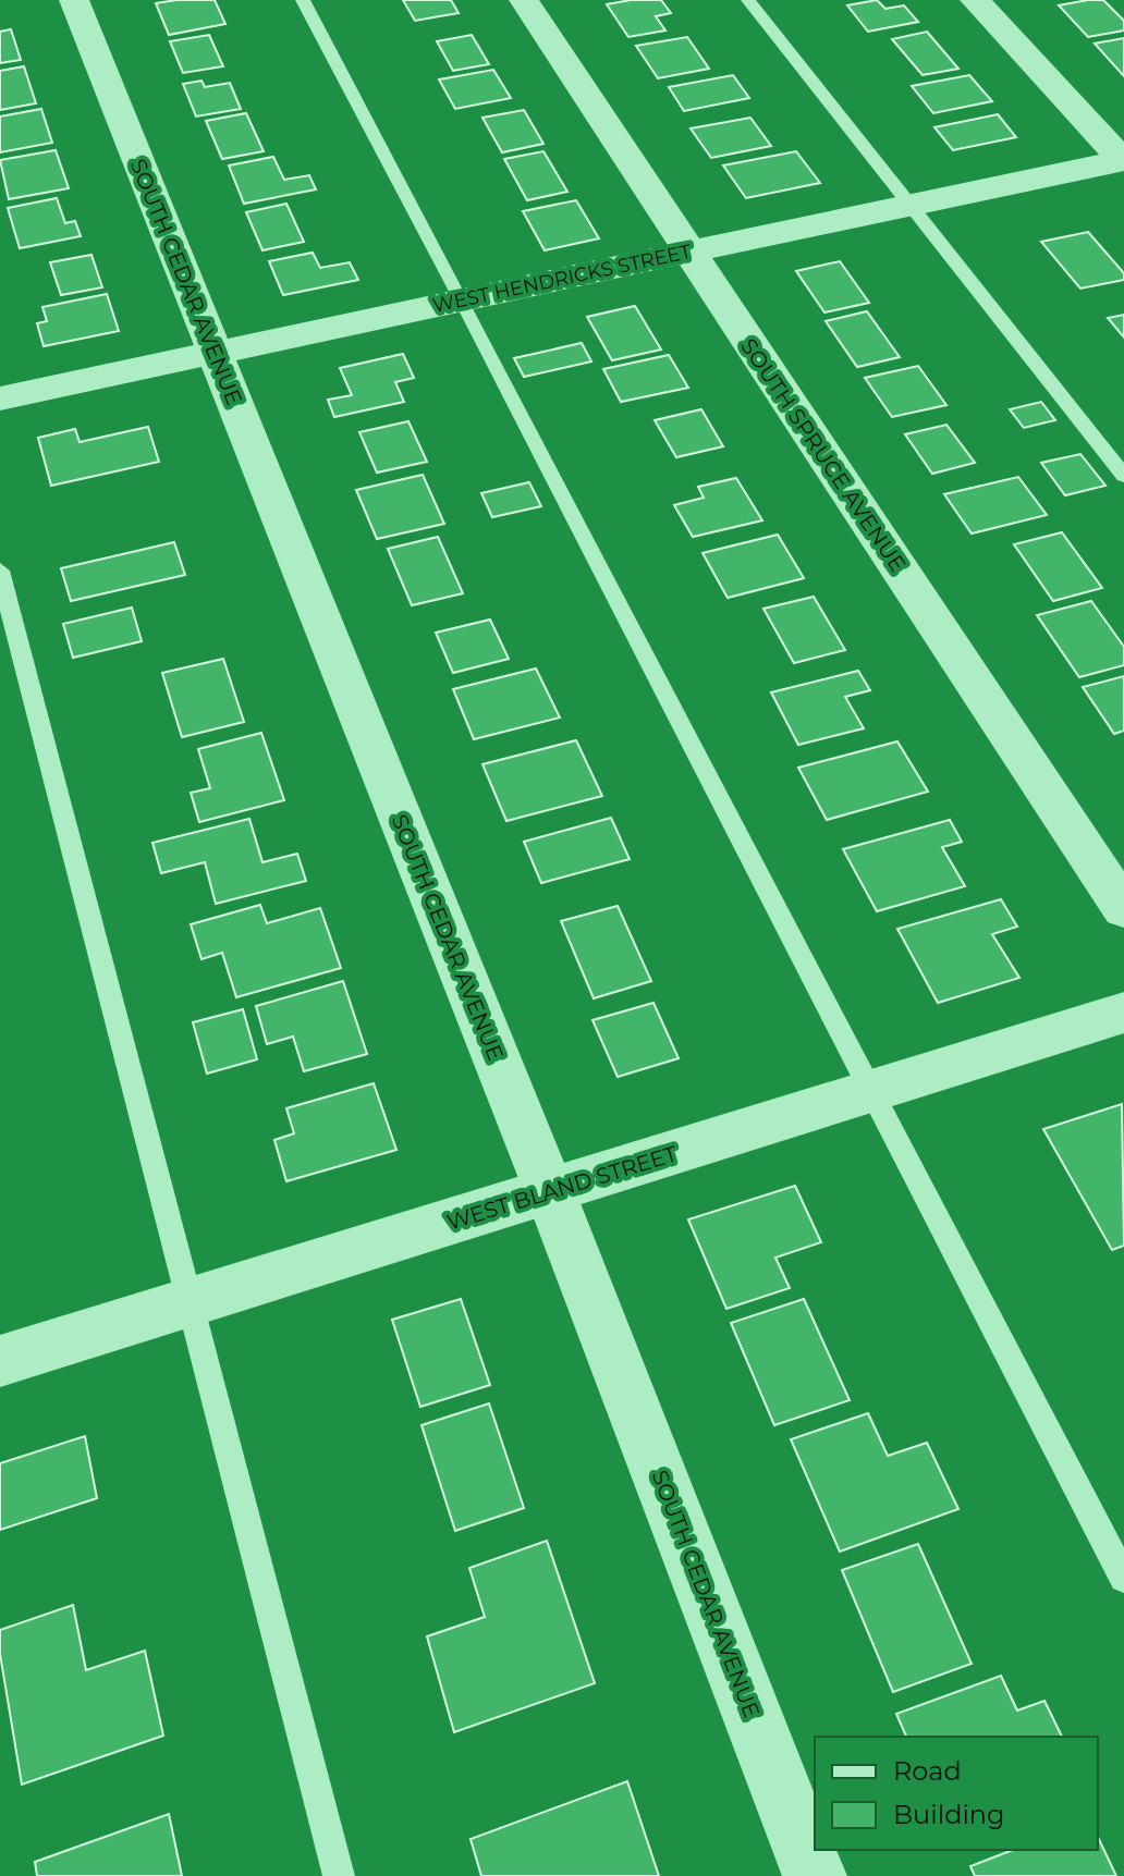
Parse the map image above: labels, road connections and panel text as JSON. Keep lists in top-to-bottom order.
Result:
{
  "streets": {
    "street": [
      "WEST HENDRICKS STREET",
      "SOUTH CEDAR AVENUE",
      "SOUTH SPRUCE AVENUE",
      "WEST BLAND STREET"
    ]
  },
  "crossings": [
    ["WEST HENDRICKS STREET", "SOUTH CEDAR AVENUE"],
    ["WEST HENDRICKS STREET", "SOUTH SPRUCE AVENUE"],
    ["SOUTH CEDAR AVENUE", "WEST BLAND STREET"]
  ],
  "legend": ["Road", "Building"]
}
